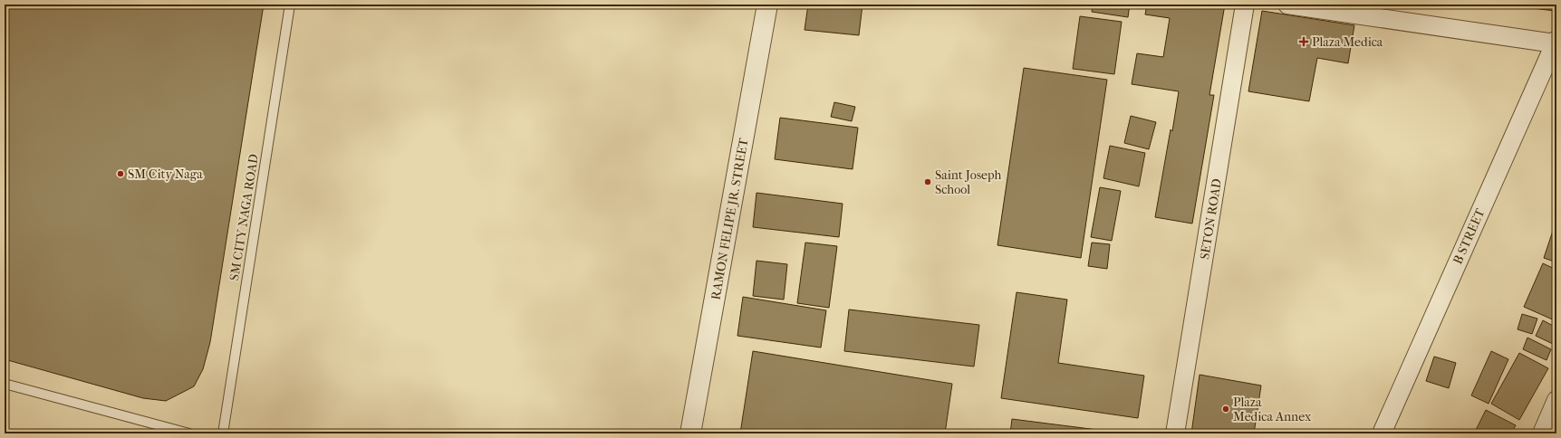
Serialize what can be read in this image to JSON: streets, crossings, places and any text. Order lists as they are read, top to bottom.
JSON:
{
  "streets": {
    "street": ["RAMON FELIPE JR. STREET", "SETON ROAD", "B STREET"],
    "lane": ["SM CITY NAGA ROAD"]
  },
  "places": {
    "health": ["Plaza Medica"],
    "other": ["SM City Naga", "Saint Joseph School", "Plaza Medica Annex"]
  }
}
